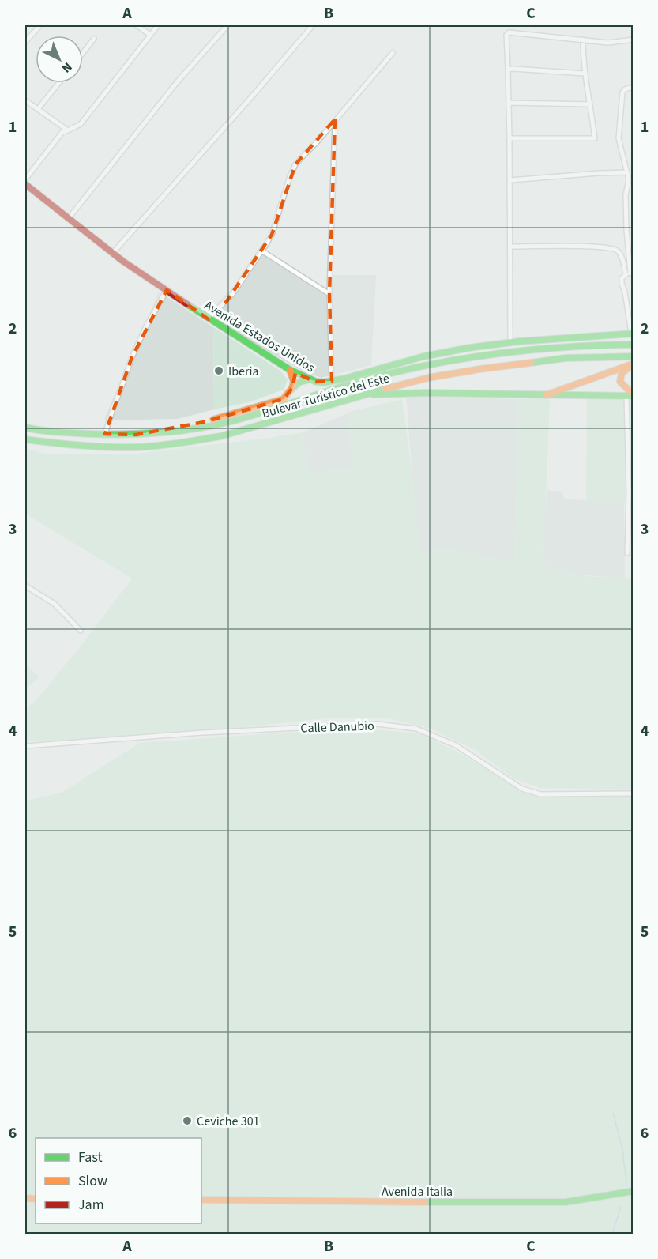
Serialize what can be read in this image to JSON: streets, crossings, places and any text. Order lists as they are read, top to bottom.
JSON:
{
  "streets": {
    "main road": ["Avenida Estados Unidos", "Bulevar Turístico del Este", "Avenida Italia"],
    "street": ["Calle Danubio"]
  },
  "places": ["Iberia", "Ceviche 301"],
  "legend": ["Fast", "Slow", "Jam"],
  "north": "bottom right",
  "grid": {
    "columns": ["A", "B", "C"],
    "rows": [
      "1",
      "2",
      "3",
      "4",
      "5",
      "6"
    ]
  }
}
